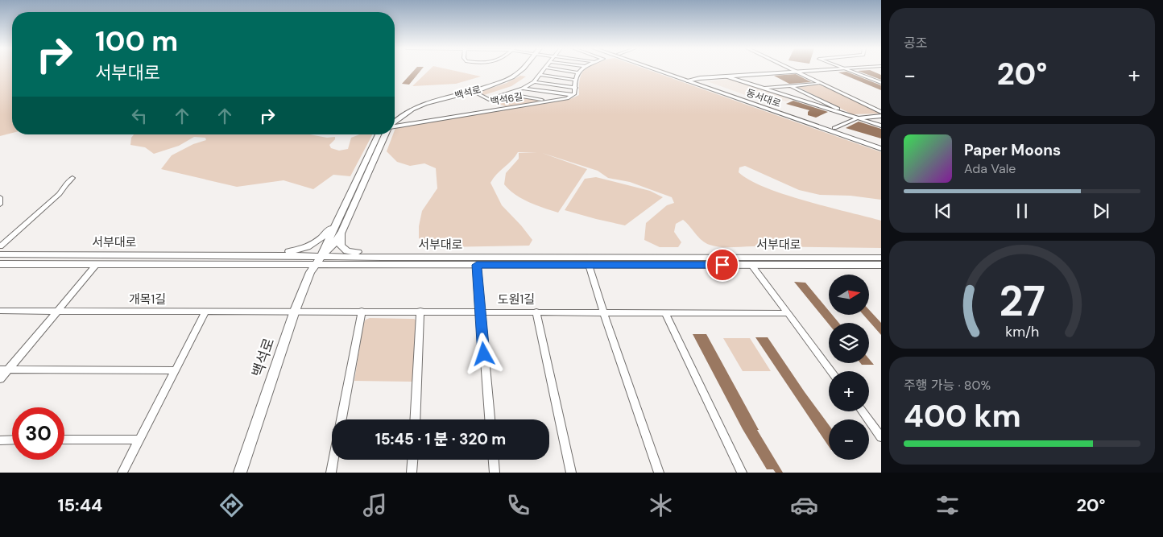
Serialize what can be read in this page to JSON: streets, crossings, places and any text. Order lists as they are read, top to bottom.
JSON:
{
  "streets": {
    "main road": ["백석로", "동서대로", "서부대로"],
    "street": ["백석6길", "개목1길", "도원1길"]
  },
  "crossings": [
    ["백석로", "서부대로"],
    ["백석로", "개목1길"],
    ["백석로", "도원1길"],
    ["개목1길", "도원1길"]
  ],
  "north": "right",
  "page": {
    "tile": [
      "공조",
      ["주행 가능 · 80%", "400 km"]
    ],
    "turn": ["100 m", "서부대로"],
    "heat": ["−", "20°", "+"],
    "song": ["Paper Moons", "Ada Vale"],
    "map_buttons": ["+", "−"],
    "limit": "30",
    "trip": "15:45 · 1 분 · 320 m",
    "tabs": ["15:44", "20°"],
    "gauge": ["27", "km/h"]
  }
}
